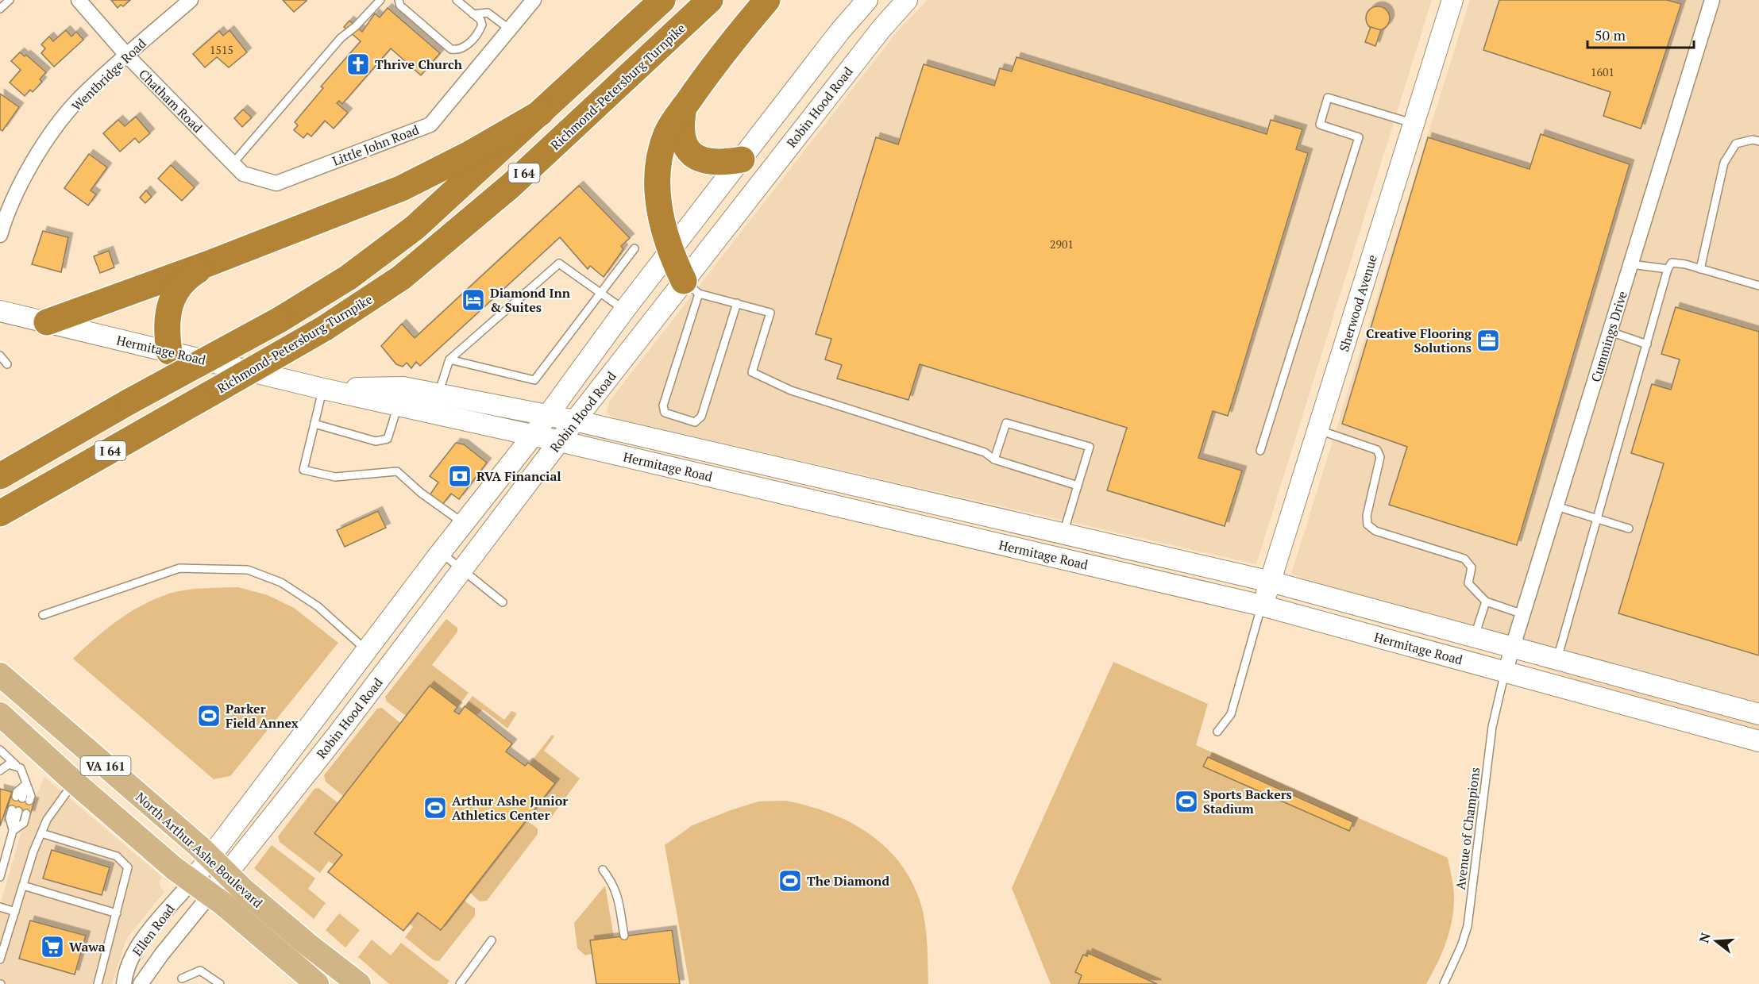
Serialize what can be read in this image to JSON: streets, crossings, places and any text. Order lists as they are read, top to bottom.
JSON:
{
  "streets": {
    "highway": ["Richmond-Petersburg Turnpike", "I 64"],
    "main road": ["VA 161", "North Arthur Ashe Boulevard"],
    "street": [
      "Wentbridge Road",
      "Chatham Road",
      "Robin Hood Road",
      "Little John Road",
      "Sherwood Avenue",
      "Cummings Drive",
      "Hermitage Road",
      "Ellen Road"
    ],
    "lane": ["Avenue of Champions"]
  },
  "crossings": [
    ["Wentbridge Road", "Chatham Road"],
    ["Chatham Road", "Little John Road"],
    ["Robin Hood Road", "Hermitage Road"],
    ["Robin Hood Road", "North Arthur Ashe Boulevard"],
    ["Robin Hood Road", "Ellen Road"],
    ["Sherwood Avenue", "Hermitage Road"],
    ["Cummings Drive", "Hermitage Road"],
    ["Cummings Drive", "Avenue of Champions"],
    ["Hermitage Road", "Avenue of Champions"],
    ["North Arthur Ashe Boulevard", "Ellen Road"]
  ],
  "places": {
    "church": ["Thrive Church"],
    "hotel": ["Diamond Inn & Suites"],
    "office": ["Creative Flooring Solutions"],
    "bank": ["RVA Financial"],
    "sports": [
      "Parker Field Annex",
      "Sports Backers Stadium",
      "Arthur Ashe Junior Athletics Center",
      "The Diamond"
    ],
    "supermarket": ["Wawa"]
  },
  "house_numbers": ["1515", "1601", "2901"],
  "scale_bar": "50 m",
  "north": "left"
}
